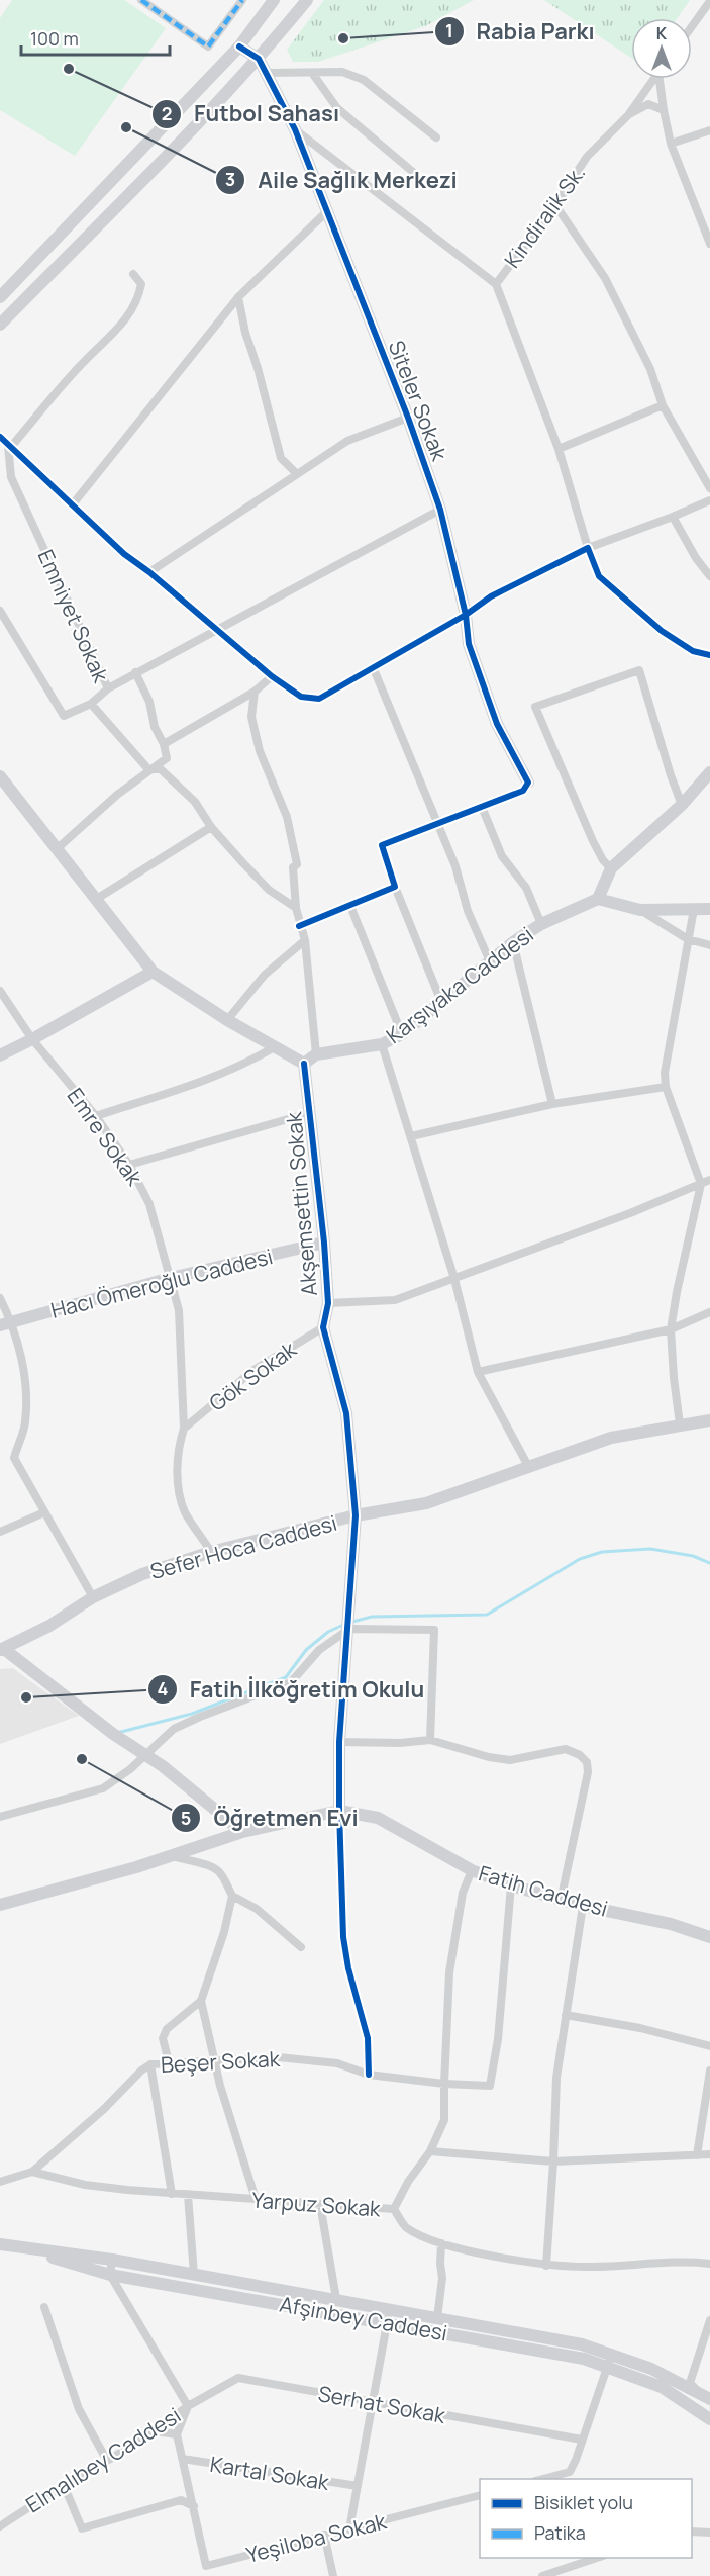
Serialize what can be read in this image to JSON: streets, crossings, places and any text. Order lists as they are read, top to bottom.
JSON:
{
  "streets": {
    "street": [
      "Kindiralik Sk.",
      "Siteler Sokak",
      "Emniyet Sokak",
      "Karşıyaka Caddesi",
      "Emre Sokak",
      "Akşemsettin Sokak",
      "Hacı Ömeroğlu Caddesi",
      "Gök Sokak",
      "Sefer Hoca Caddesi",
      "Fatih Caddesi",
      "Beşer Sokak",
      "Yarpuz Sokak",
      "Afşinbey Caddesi",
      "Serhat Sokak",
      "Elmalıbey Caddesi",
      "Kartal Sokak",
      "Yeşiloba Sokak"
    ]
  },
  "crossings": [
    ["Kindiralik Sk.", "Siteler Sokak"],
    ["Karşıyaka Caddesi", "Akşemsettin Sokak"],
    ["Emre Sokak", "Hacı Ömeroğlu Caddesi"],
    ["Emre Sokak", "Gök Sokak"],
    ["Akşemsettin Sokak", "Hacı Ömeroğlu Caddesi"],
    ["Akşemsettin Sokak", "Gök Sokak"],
    ["Akşemsettin Sokak", "Sefer Hoca Caddesi"],
    ["Akşemsettin Sokak", "Fatih Caddesi"],
    ["Hacı Ömeroğlu Caddesi", "Gök Sokak"],
    ["Gök Sokak", "Sefer Hoca Caddesi"],
    ["Fatih Caddesi", "Beşer Sokak"],
    ["Fatih Caddesi", "Yarpuz Sokak"],
    ["Beşer Sokak", "Yarpuz Sokak"],
    ["Afşinbey Caddesi", "Elmalıbey Caddesi"],
    ["Serhat Sokak", "Elmalıbey Caddesi"],
    ["Kartal Sokak", "Yeşiloba Sokak"]
  ],
  "places": [
    "Rabia Parkı",
    "Futbol Sahası",
    "Aile Sağlık Merkezi",
    "Fatih İlköğretim Okulu",
    "Öğretmen Evi"
  ],
  "legend": ["Bisiklet yolu", "Patika"],
  "scale_bar": "100 m",
  "north": "top"
}
